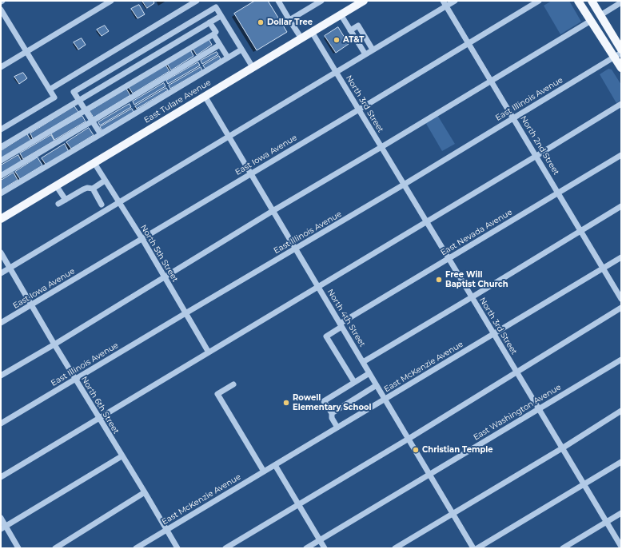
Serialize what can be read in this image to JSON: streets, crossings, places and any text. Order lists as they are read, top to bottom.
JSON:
{
  "streets": {
    "main road": ["East Tulare Avenue"],
    "street": [
      "East Illinois Avenue",
      "North 3rd Street",
      "North 2nd Street",
      "East Iowa Avenue",
      "East Nevada Avenue",
      "North 5th Street",
      "North 4th Street",
      "East McKenzie Avenue",
      "North 6th Street",
      "East Washington Avenue"
    ]
  },
  "crossings": [
    ["East Illinois Avenue", "North 3rd Street"],
    ["East Illinois Avenue", "North 2nd Street"],
    ["East Illinois Avenue", "North 5th Street"],
    ["East Illinois Avenue", "North 4th Street"],
    ["East Illinois Avenue", "North 6th Street"],
    ["East Tulare Avenue", "North 3rd Street"],
    ["East Tulare Avenue", "North 5th Street"],
    ["East Tulare Avenue", "North 4th Street"],
    ["North 3rd Street", "East Iowa Avenue"],
    ["North 3rd Street", "East Nevada Avenue"],
    ["North 3rd Street", "East McKenzie Avenue"],
    ["North 3rd Street", "East Washington Avenue"],
    ["North 2nd Street", "East Iowa Avenue"],
    ["North 2nd Street", "East Nevada Avenue"],
    ["North 2nd Street", "East McKenzie Avenue"],
    ["East Iowa Avenue", "North 5th Street"],
    ["East Iowa Avenue", "North 4th Street"],
    ["East Iowa Avenue", "North 6th Street"],
    ["East Nevada Avenue", "North 4th Street"],
    ["North 4th Street", "East McKenzie Avenue"],
    ["North 4th Street", "East Washington Avenue"],
    ["East McKenzie Avenue", "North 6th Street"]
  ],
  "places": [
    "Dollar Tree",
    "AT&T",
    "Free Will Baptist Church",
    "Rowell Elementary School",
    "Christian Temple"
  ]
}
